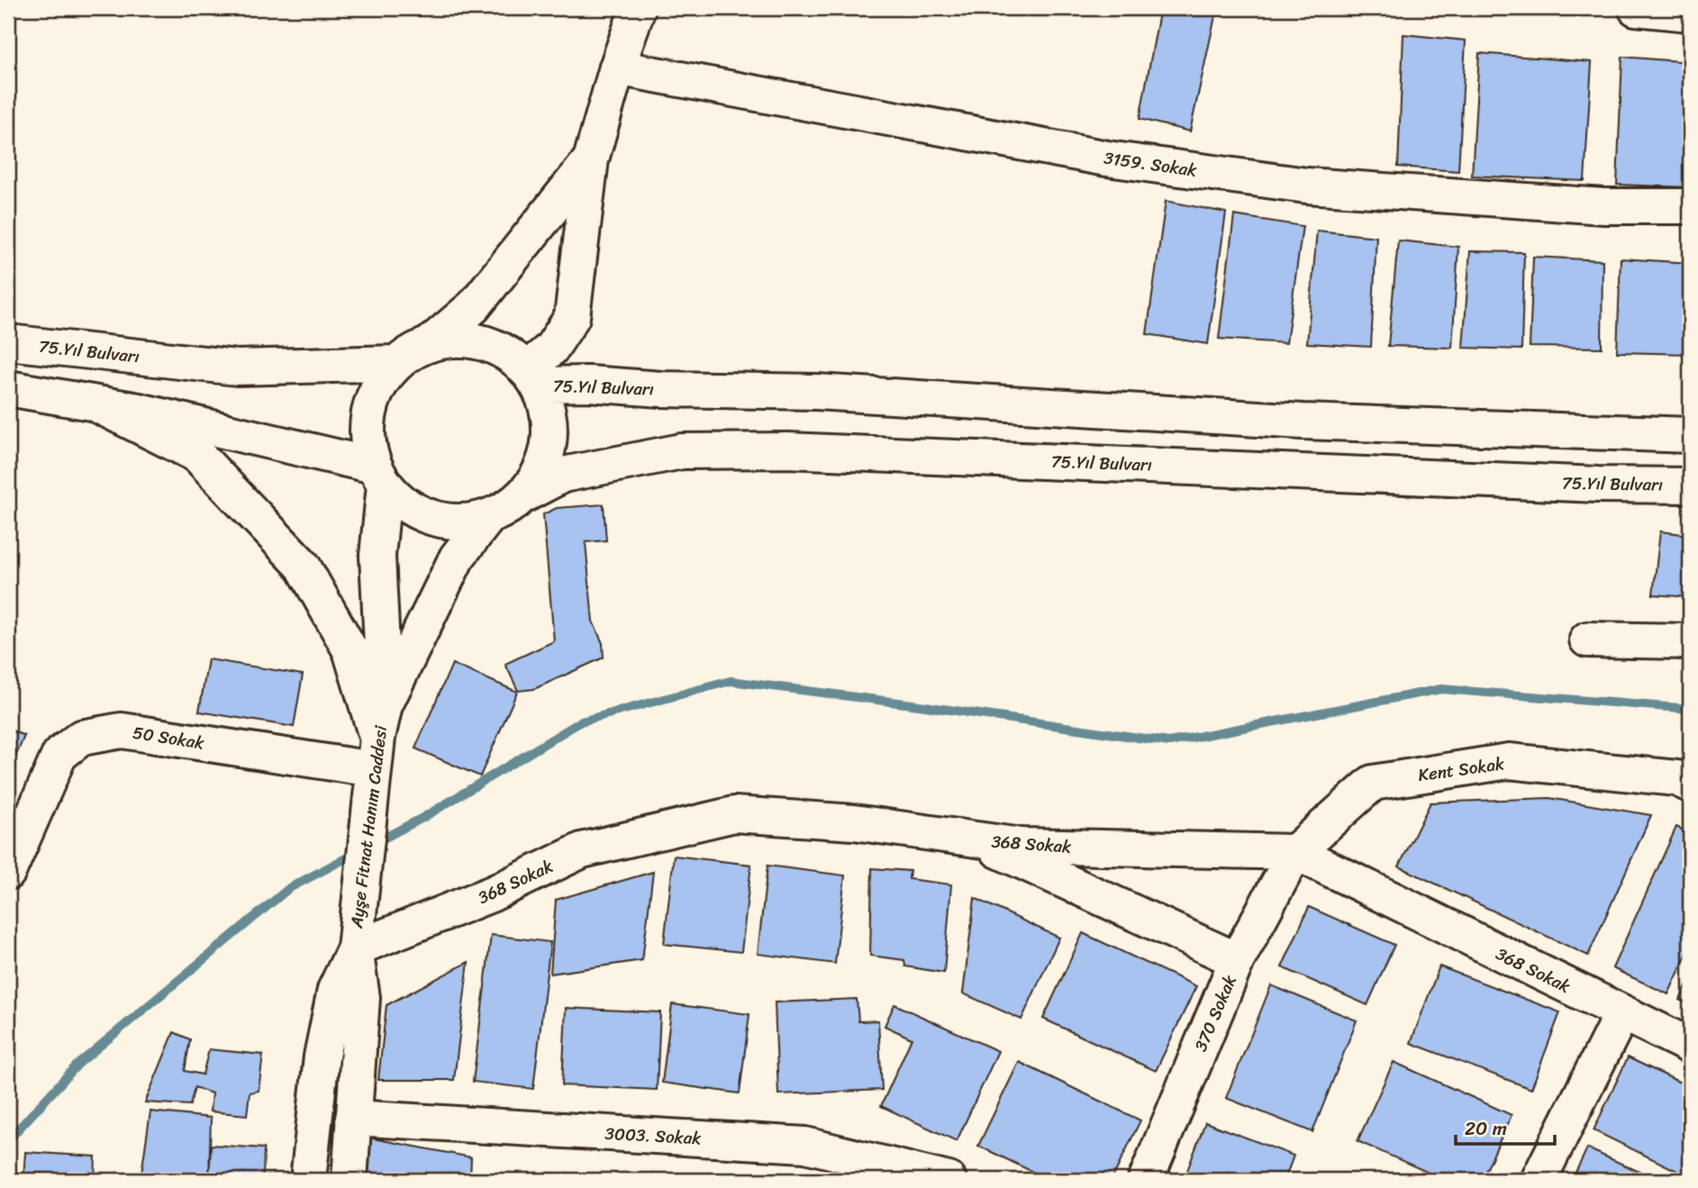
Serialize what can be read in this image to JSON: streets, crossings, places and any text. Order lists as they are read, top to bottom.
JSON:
{
  "streets": {
    "street": [
      "3159. Sokak",
      "75.Yıl Bulvarı",
      "50 Sokak",
      "Kent Sokak",
      "Ayşe Fitnat Hanım Caddesi",
      "368 Sokak",
      "370 Sokak",
      "3003. Sokak"
    ]
  },
  "crossings": [
    ["75.Yıl Bulvarı", "Ayşe Fitnat Hanım Caddesi"],
    ["50 Sokak", "Ayşe Fitnat Hanım Caddesi"],
    ["Kent Sokak", "368 Sokak"],
    ["Kent Sokak", "370 Sokak"],
    ["Ayşe Fitnat Hanım Caddesi", "368 Sokak"],
    ["Ayşe Fitnat Hanım Caddesi", "3003. Sokak"],
    ["368 Sokak", "370 Sokak"]
  ],
  "scale_bar": "20 m"
}
